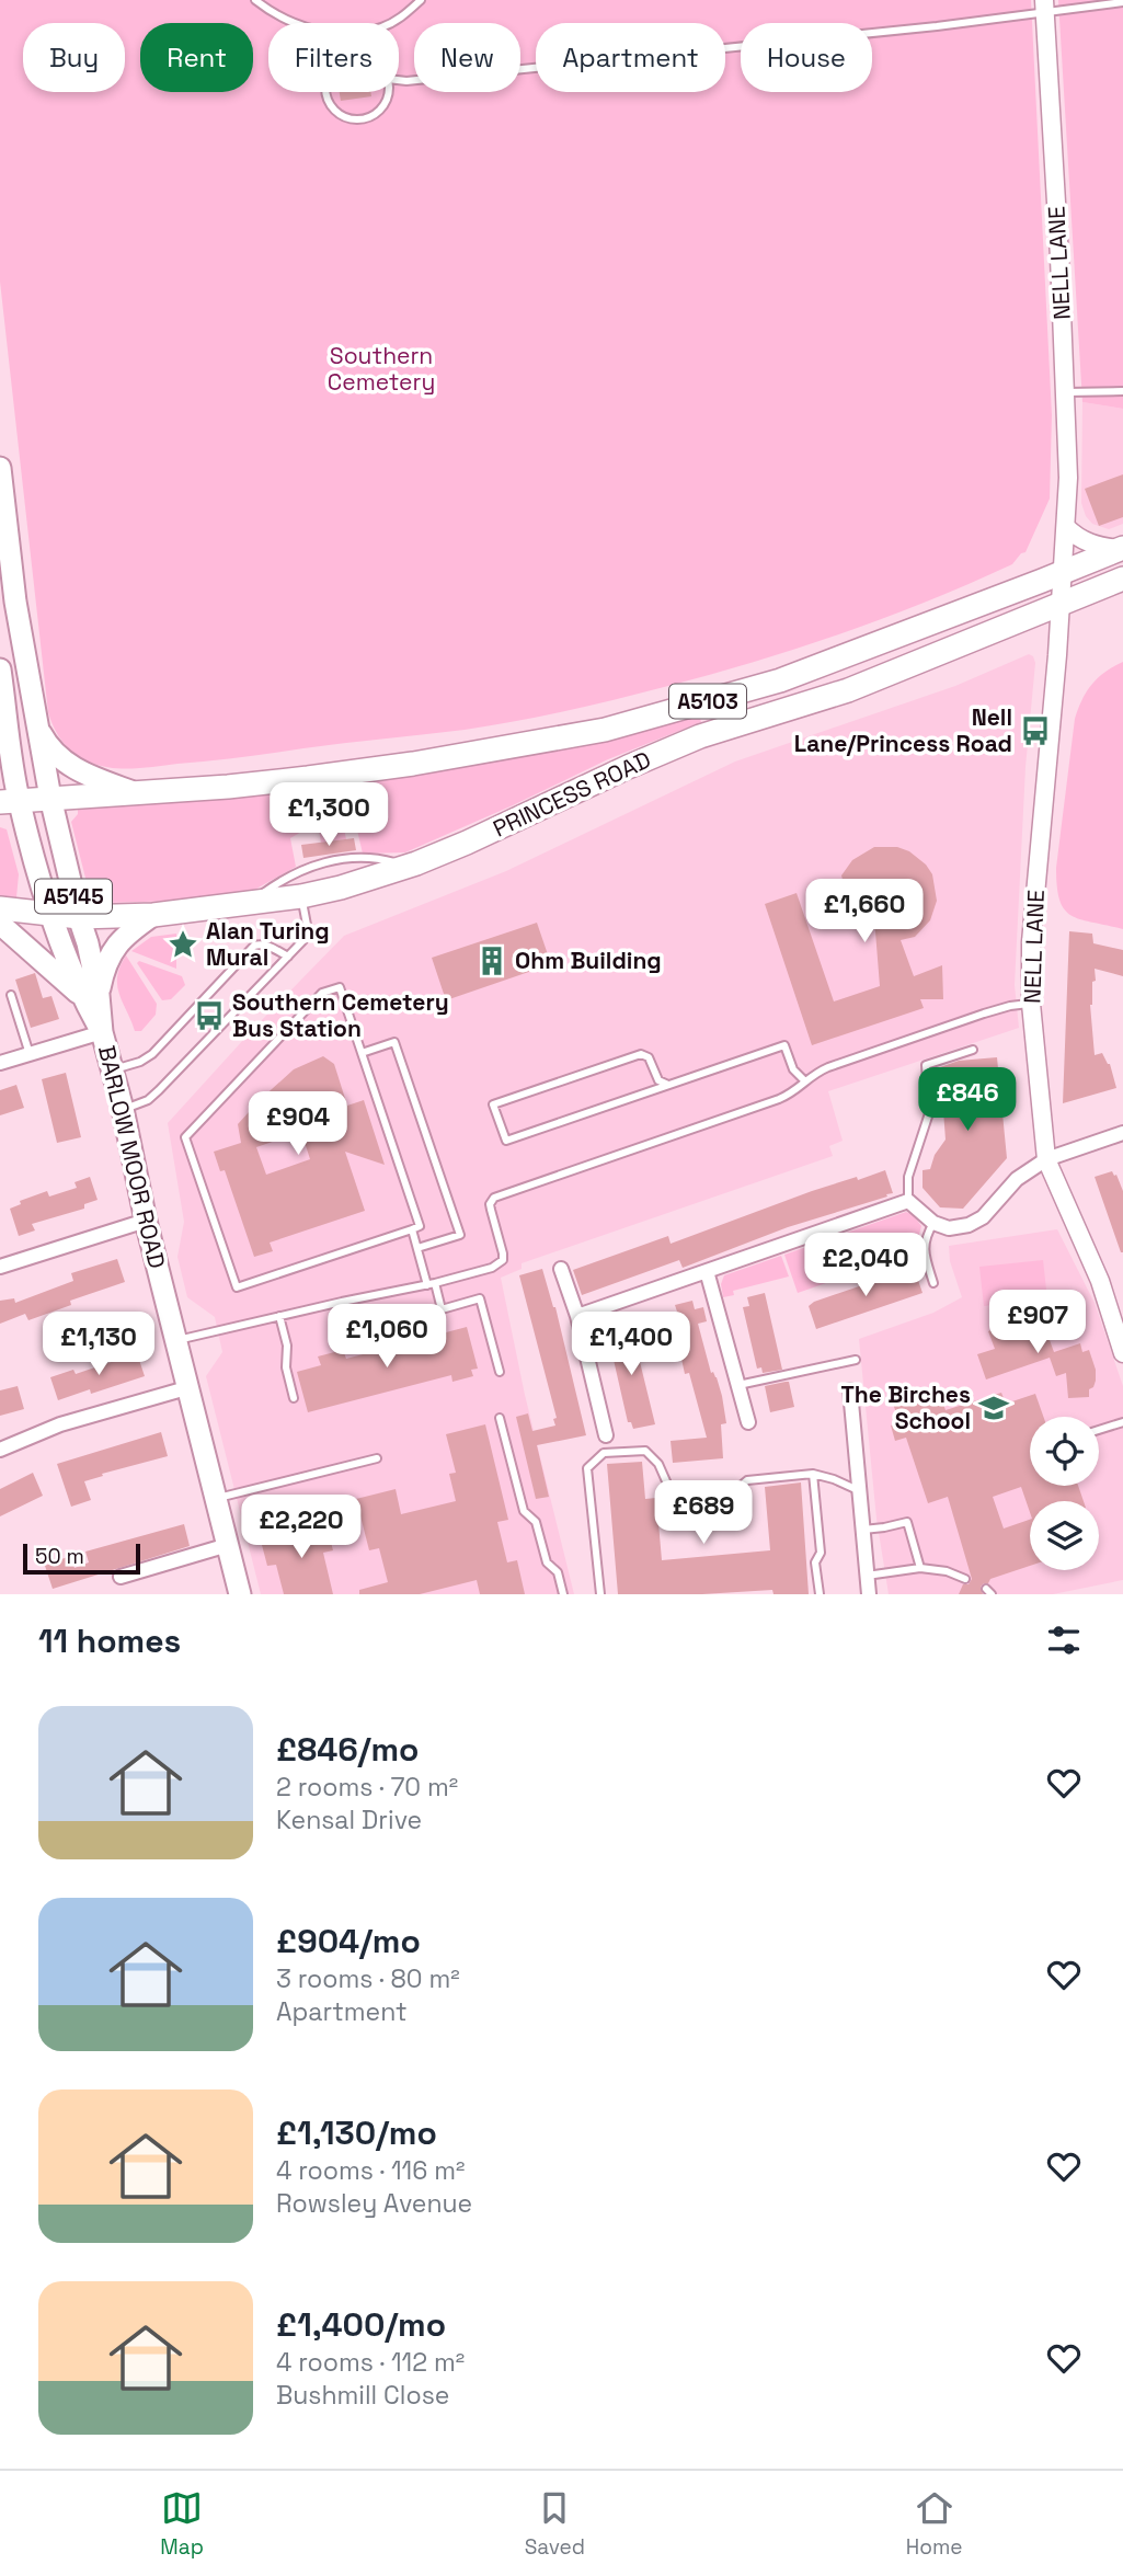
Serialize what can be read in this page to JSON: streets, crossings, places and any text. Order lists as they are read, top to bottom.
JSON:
{
  "streets": {
    "highway": ["A5103", "PRINCESS ROAD"],
    "main road": ["A5145", "BARLOW MOOR ROAD"],
    "street": ["NELL LANE"]
  },
  "crossings": [
    ["NELL LANE", "PRINCESS ROAD"],
    ["PRINCESS ROAD", "A5145"],
    ["PRINCESS ROAD", "BARLOW MOOR ROAD"],
    ["A5145", "BARLOW MOOR ROAD"]
  ],
  "parks": ["Southern Cemetery"],
  "places": {
    "bus stop": ["Nell Lane/Princess Road", "Southern Cemetery Bus Station"],
    "place": ["Alan Turing Mural"],
    "building": ["Ohm Building"],
    "school or university": ["The Birches School"]
  },
  "scale_bar": "50 m",
  "page": {
    "chip": [
      "Buy",
      "Rent",
      "Filters",
      "New",
      "Apartment",
      "House"
    ],
    "price": [
      "£1,300",
      "£1,660",
      "£846",
      "£904",
      "£2,040",
      "£907",
      "£1,060",
      "£1,130",
      "£1,400",
      "£689",
      "£2,220"
    ],
    "scale": "50 m",
    "heading": "11 homes",
    "list": [
      {
        "name": "£846/mo",
        "note": "2 rooms · 70 m² · Kensal Drive"
      },
      {
        "name": "£904/mo",
        "note": "3 rooms · 80 m² · Apartment"
      },
      {
        "name": "£1,130/mo",
        "note": "4 rooms · 116 m² · Rowsley Avenue"
      },
      {
        "name": "£1,400/mo",
        "note": "4 rooms · 112 m² · Bushmill Close"
      }
    ],
    "tabs": ["Map", "Saved", "Home"]
  }
}
